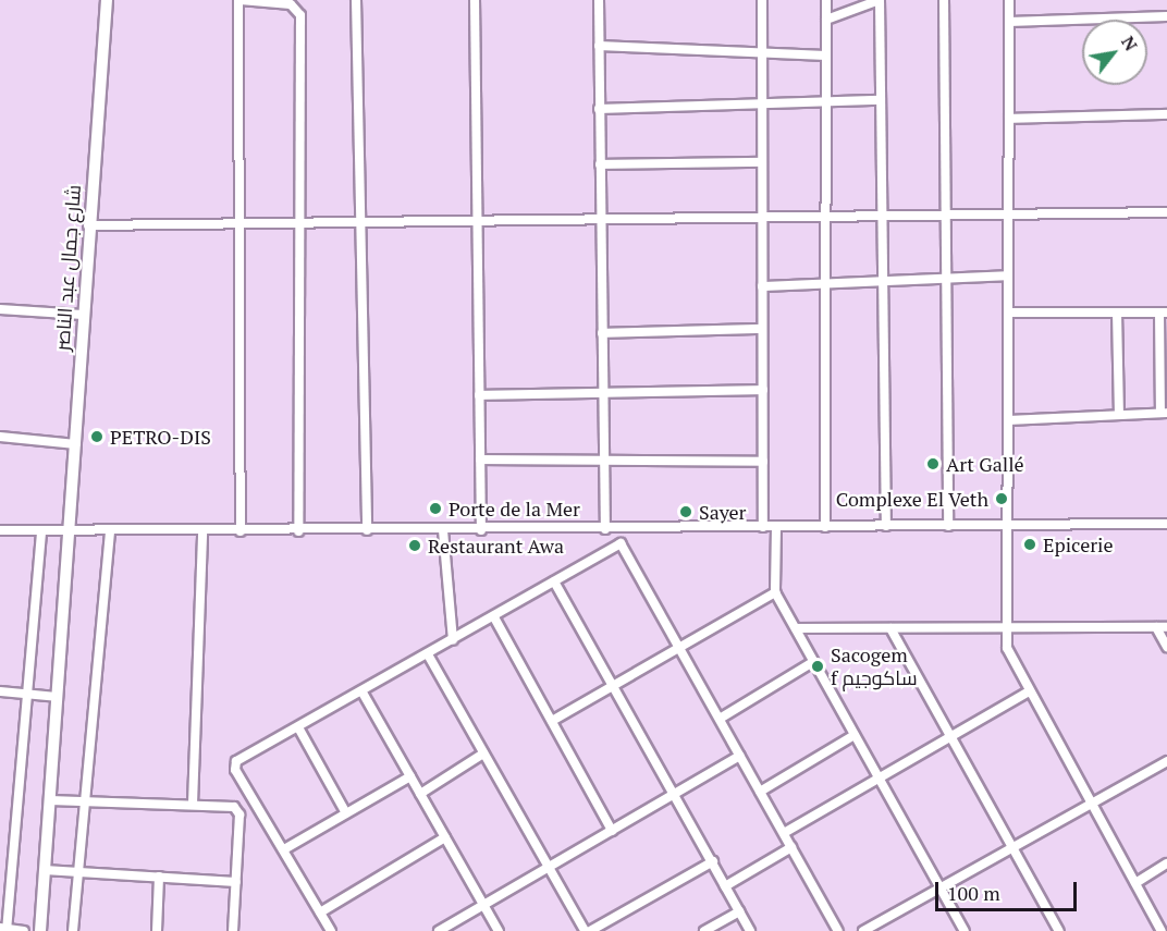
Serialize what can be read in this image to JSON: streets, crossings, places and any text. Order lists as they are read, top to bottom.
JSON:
{
  "streets": {
    "main road": ["شارع جمال عبد الناصر"]
  },
  "places": [
    "PETRO-DIS",
    "Art Gallé",
    "Complexe El Veth",
    "Porte de la Mer",
    "Sayer",
    "Epicerie",
    "Restaurant Awa",
    "Sacogem f ساكوجيم"
  ],
  "scale_bar": "100 m",
  "north": "top right"
}
